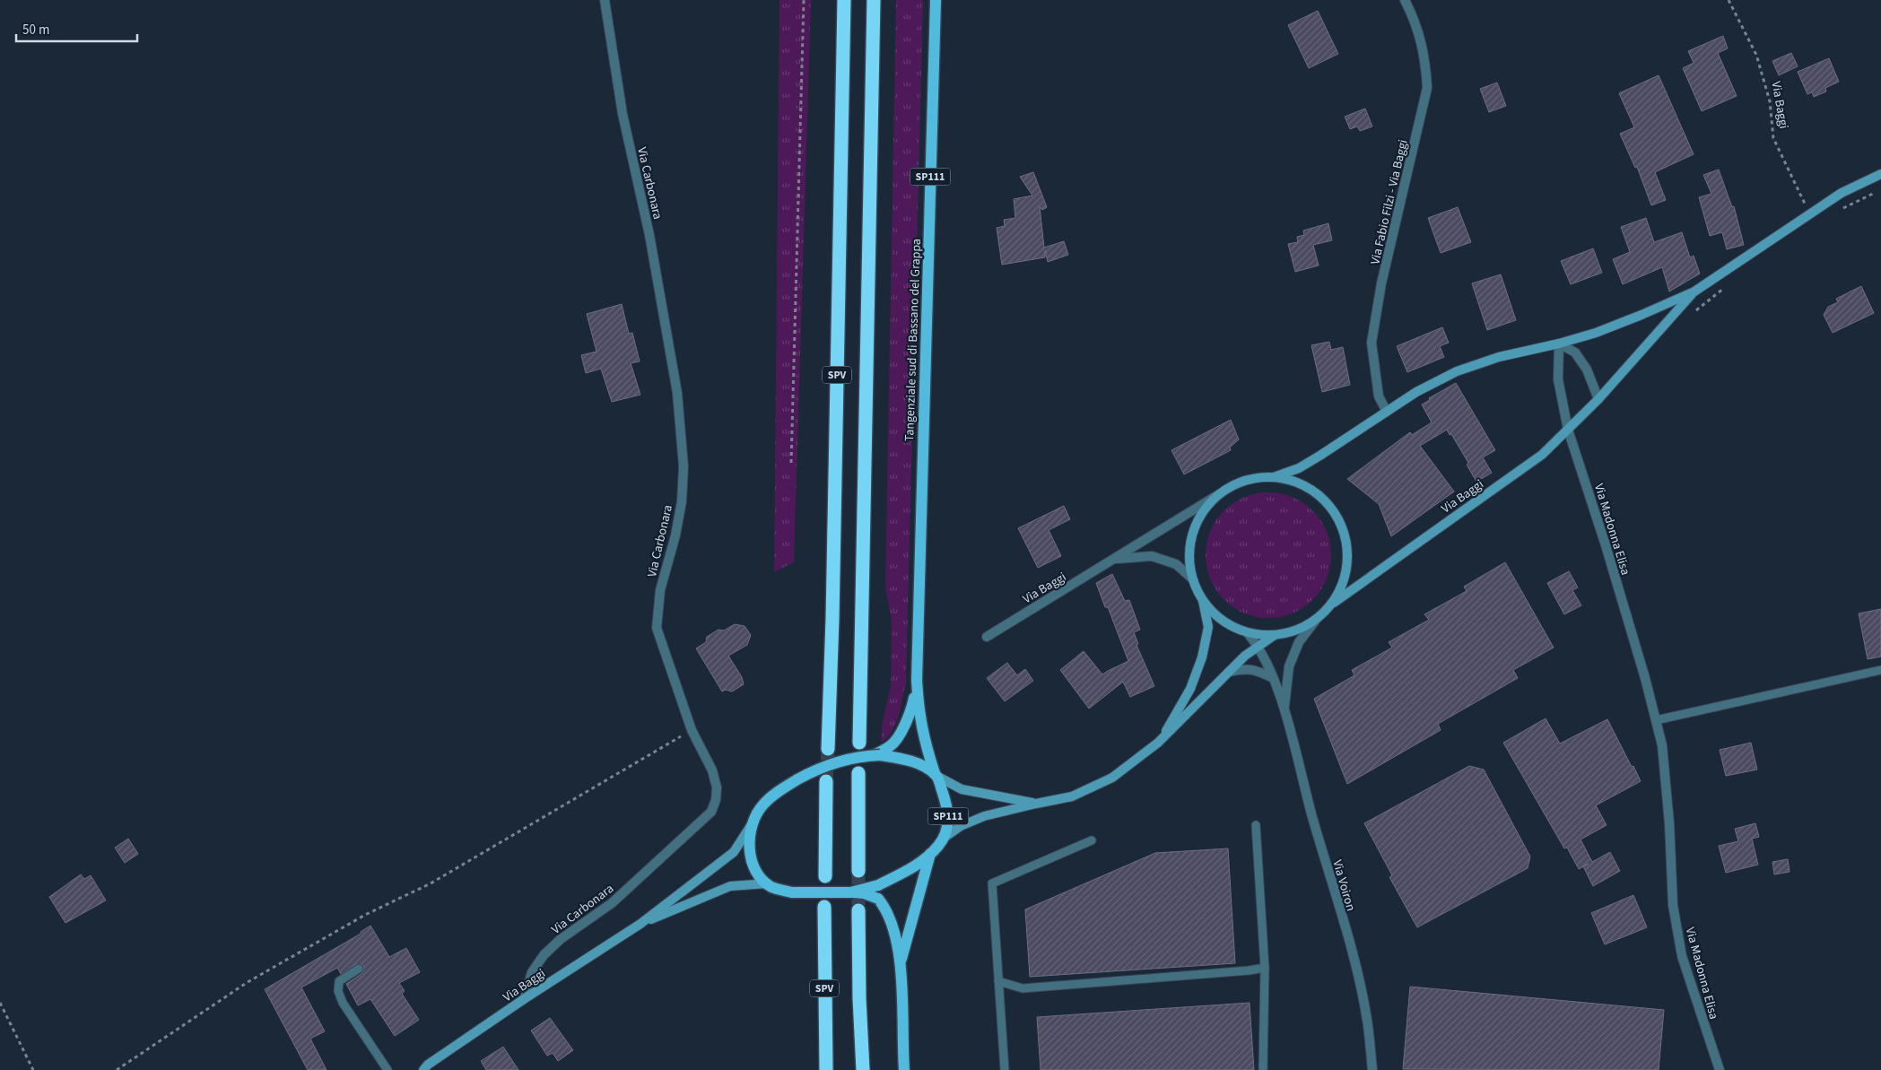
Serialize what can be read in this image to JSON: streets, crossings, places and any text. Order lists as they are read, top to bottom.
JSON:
{
  "streets": {
    "highway": ["SPV"],
    "main road": ["Via Baggi", "SP111", "Tangenziale sud di Bassano del Grappa"],
    "street": [
      "Via Carbonara",
      "Via Fabio Filzi - Via Baggi",
      "Via Madonna Elisa",
      "Via Voiron"
    ]
  },
  "crossings": [
    ["Via Baggi", "Via Carbonara"],
    ["Via Baggi", "Via Fabio Filzi - Via Baggi"],
    ["Via Baggi", "Tangenziale sud di Bassano del Grappa"],
    ["Via Baggi", "Via Madonna Elisa"],
    ["Via Baggi", "Via Voiron"]
  ],
  "scale_bar": "50 m"
}
